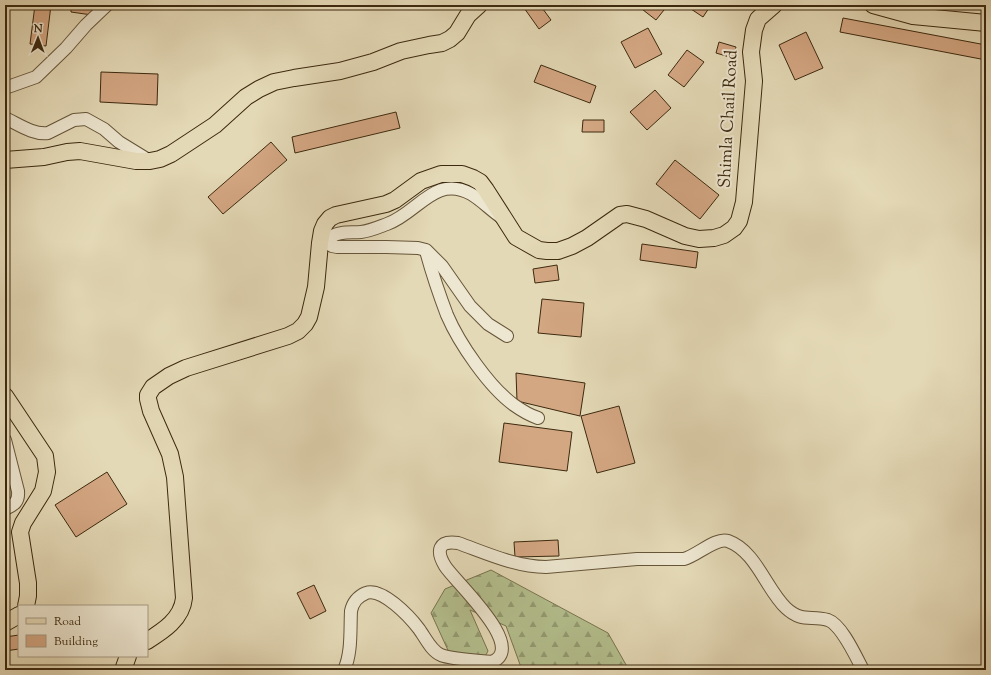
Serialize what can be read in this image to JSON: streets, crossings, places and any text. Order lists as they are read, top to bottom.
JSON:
{
  "streets": {
    "main road": ["Shimla Chail Road"]
  },
  "legend": ["Road", "Building"],
  "north": "top"
}
